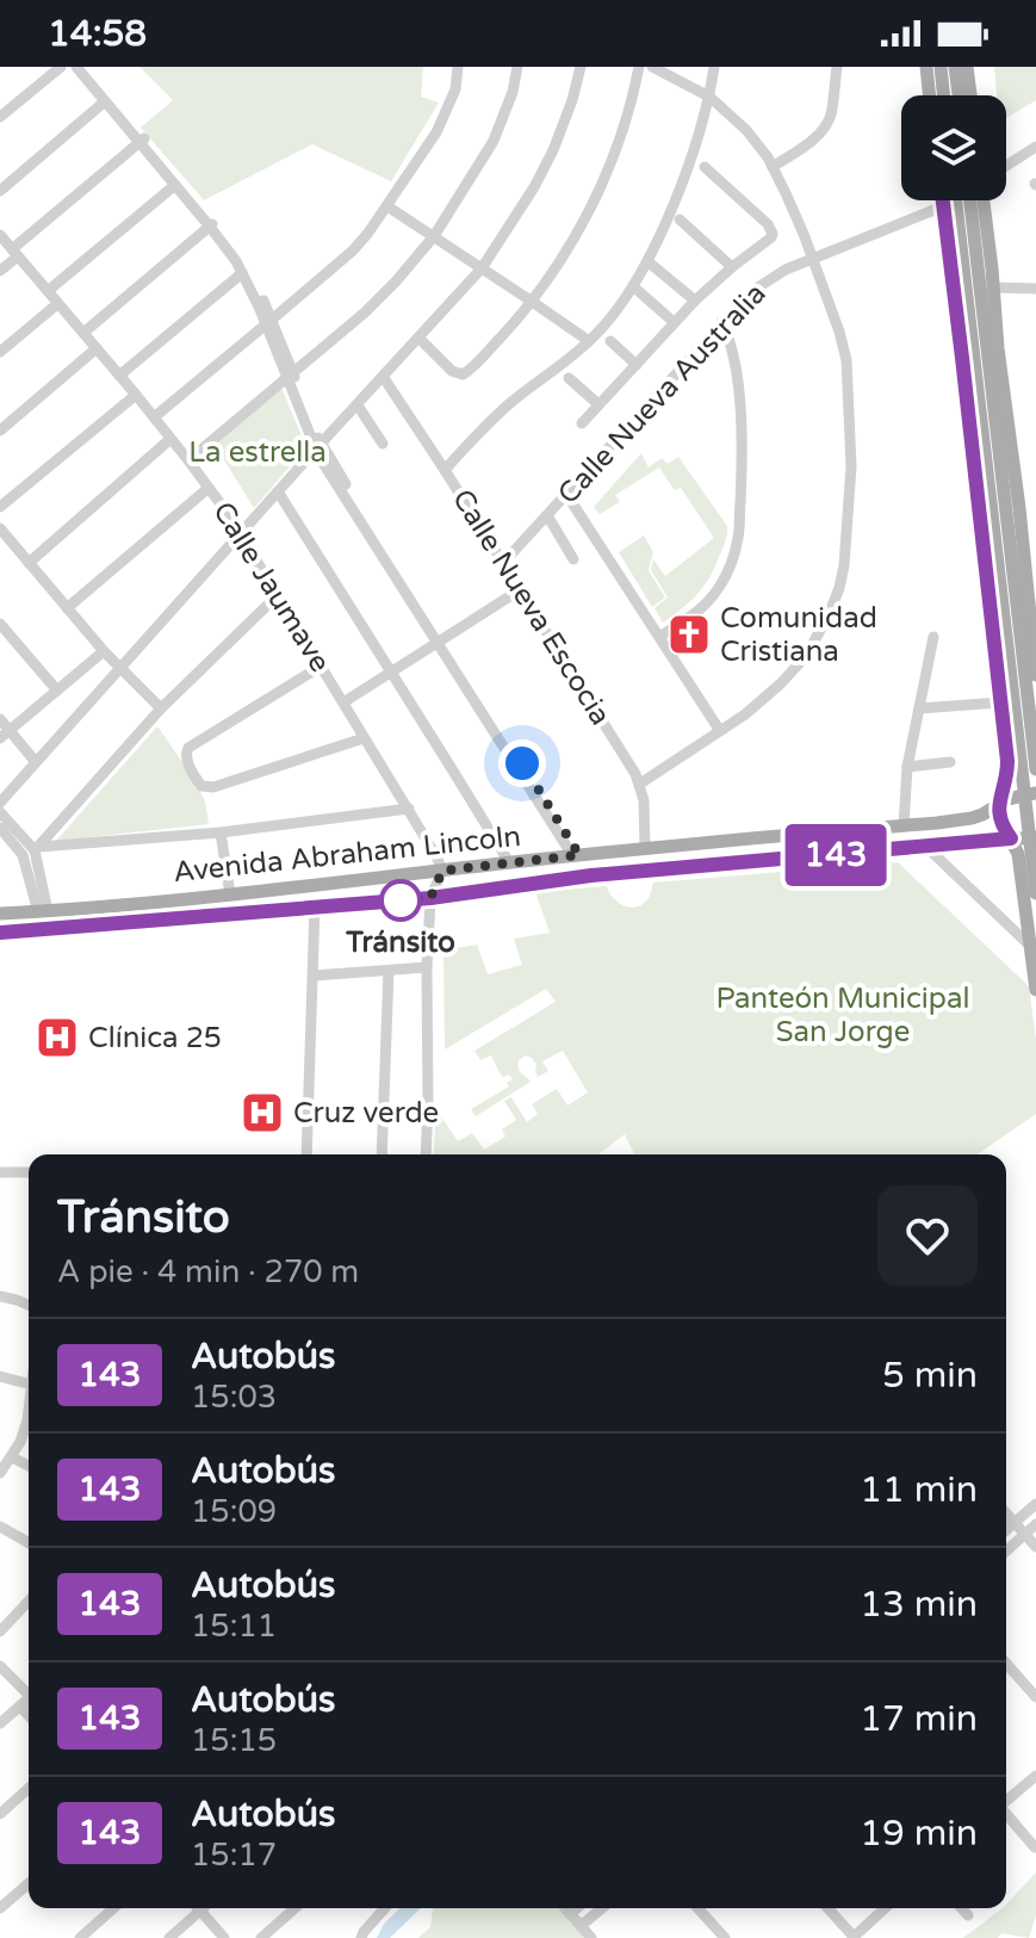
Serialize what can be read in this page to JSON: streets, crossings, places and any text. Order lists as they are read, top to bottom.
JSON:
{
  "streets": {
    "main road": ["Avenida Abraham Lincoln"],
    "street": ["Calle Nueva Australia", "Calle Jaumave", "Calle Nueva Escocia"]
  },
  "crossings": [
    ["Calle Nueva Australia", "Calle Nueva Escocia"],
    ["Calle Jaumave", "Avenida Abraham Lincoln"],
    ["Calle Nueva Escocia", "Avenida Abraham Lincoln"]
  ],
  "parks": ["La estrella", "Panteón Municipal San Jorge"],
  "places": {
    "church": ["Comunidad Cristiana"],
    "other": ["Tránsito"],
    "hospital": ["Clínica 25", "Cruz verde"]
  },
  "lines": ["bus line 143"],
  "page": {
    "status": "14:58",
    "on_map": "143",
    "heading": ["Tránsito", "A pie · 4 min · 270 m"],
    "list": [
      {
        "mark": "143",
        "name": "Autobús",
        "note": "15:03",
        "value": "5 min"
      },
      {
        "mark": "143",
        "name": "Autobús",
        "note": "15:09",
        "value": "11 min"
      },
      {
        "mark": "143",
        "name": "Autobús",
        "note": "15:11",
        "value": "13 min"
      },
      {
        "mark": "143",
        "name": "Autobús",
        "note": "15:15",
        "value": "17 min"
      },
      {
        "mark": "143",
        "name": "Autobús",
        "note": "15:17",
        "value": "19 min"
      }
    ]
  }
}
